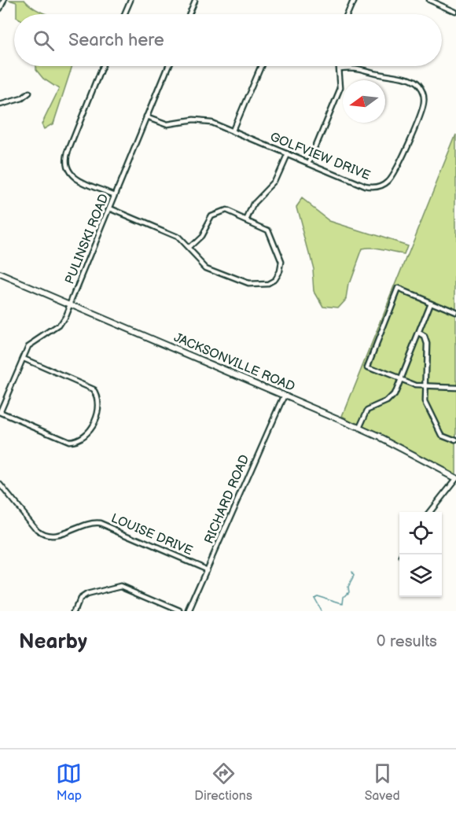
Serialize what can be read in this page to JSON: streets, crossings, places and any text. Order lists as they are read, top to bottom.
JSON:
{
  "streets": {
    "main road": ["JACKSONVILLE ROAD"],
    "street": [
      "GOLFVIEW DRIVE",
      "PULINSKI ROAD",
      "RICHARD ROAD",
      "LOUISE DRIVE"
    ]
  },
  "crossings": [
    ["GOLFVIEW DRIVE", "PULINSKI ROAD"],
    ["PULINSKI ROAD", "JACKSONVILLE ROAD"],
    ["JACKSONVILLE ROAD", "RICHARD ROAD"],
    ["RICHARD ROAD", "LOUISE DRIVE"]
  ],
  "north": "left",
  "page": {
    "search": "Search here",
    "heading": ["Nearby", "0 results"],
    "nav": ["Map", "Directions", "Saved"]
  }
}
